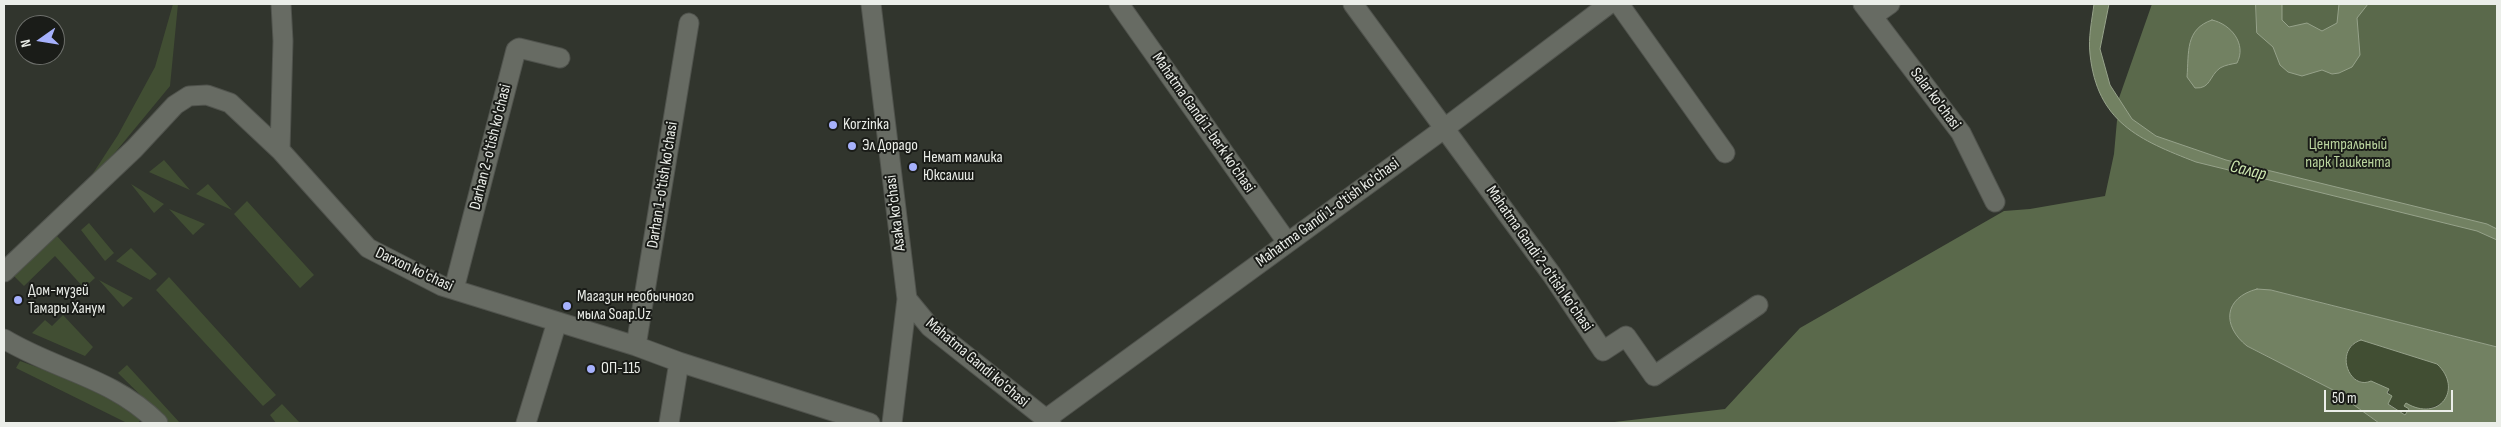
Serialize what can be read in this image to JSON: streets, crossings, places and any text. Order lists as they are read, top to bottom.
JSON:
{
  "streets": {
    "street": [
      "Salar ko'chasi",
      "Mahatma Gandi 1-berk ko'chasi",
      "Darhan 2-o'tish ko'chasi",
      "Darhan 1-o'tish ko'chasi",
      "Asaka ko'chasi",
      "Mahatma Gandi 1-o'tish ko'chasi",
      "Mahatma Gandi 2-o'tish ko'chasi",
      "Darxon ko'chasi",
      "Mahatma Gandi ko'chasi"
    ]
  },
  "crossings": [
    ["Mahatma Gandi 1-berk ko'chasi", "Mahatma Gandi 1-o'tish ko'chasi"],
    ["Darhan 2-o'tish ko'chasi", "Darxon ko'chasi"],
    ["Darhan 1-o'tish ko'chasi", "Darxon ko'chasi"],
    ["Asaka ko'chasi", "Mahatma Gandi ko'chasi"],
    ["Mahatma Gandi 1-o'tish ko'chasi", "Mahatma Gandi 2-o'tish ko'chasi"],
    ["Mahatma Gandi 1-o'tish ko'chasi", "Mahatma Gandi ko'chasi"]
  ],
  "water": ["Салар"],
  "parks": ["Центральный парк Ташкента"],
  "places": [
    "Korzinka",
    "Эл Дорадо",
    "Немат малика Юксалиш",
    "Дом-музей Тамары Ханум",
    "Магазин необычного мыла Soap.Uz",
    "ОП-115"
  ],
  "scale_bar": "50 m",
  "north": "left"
}
